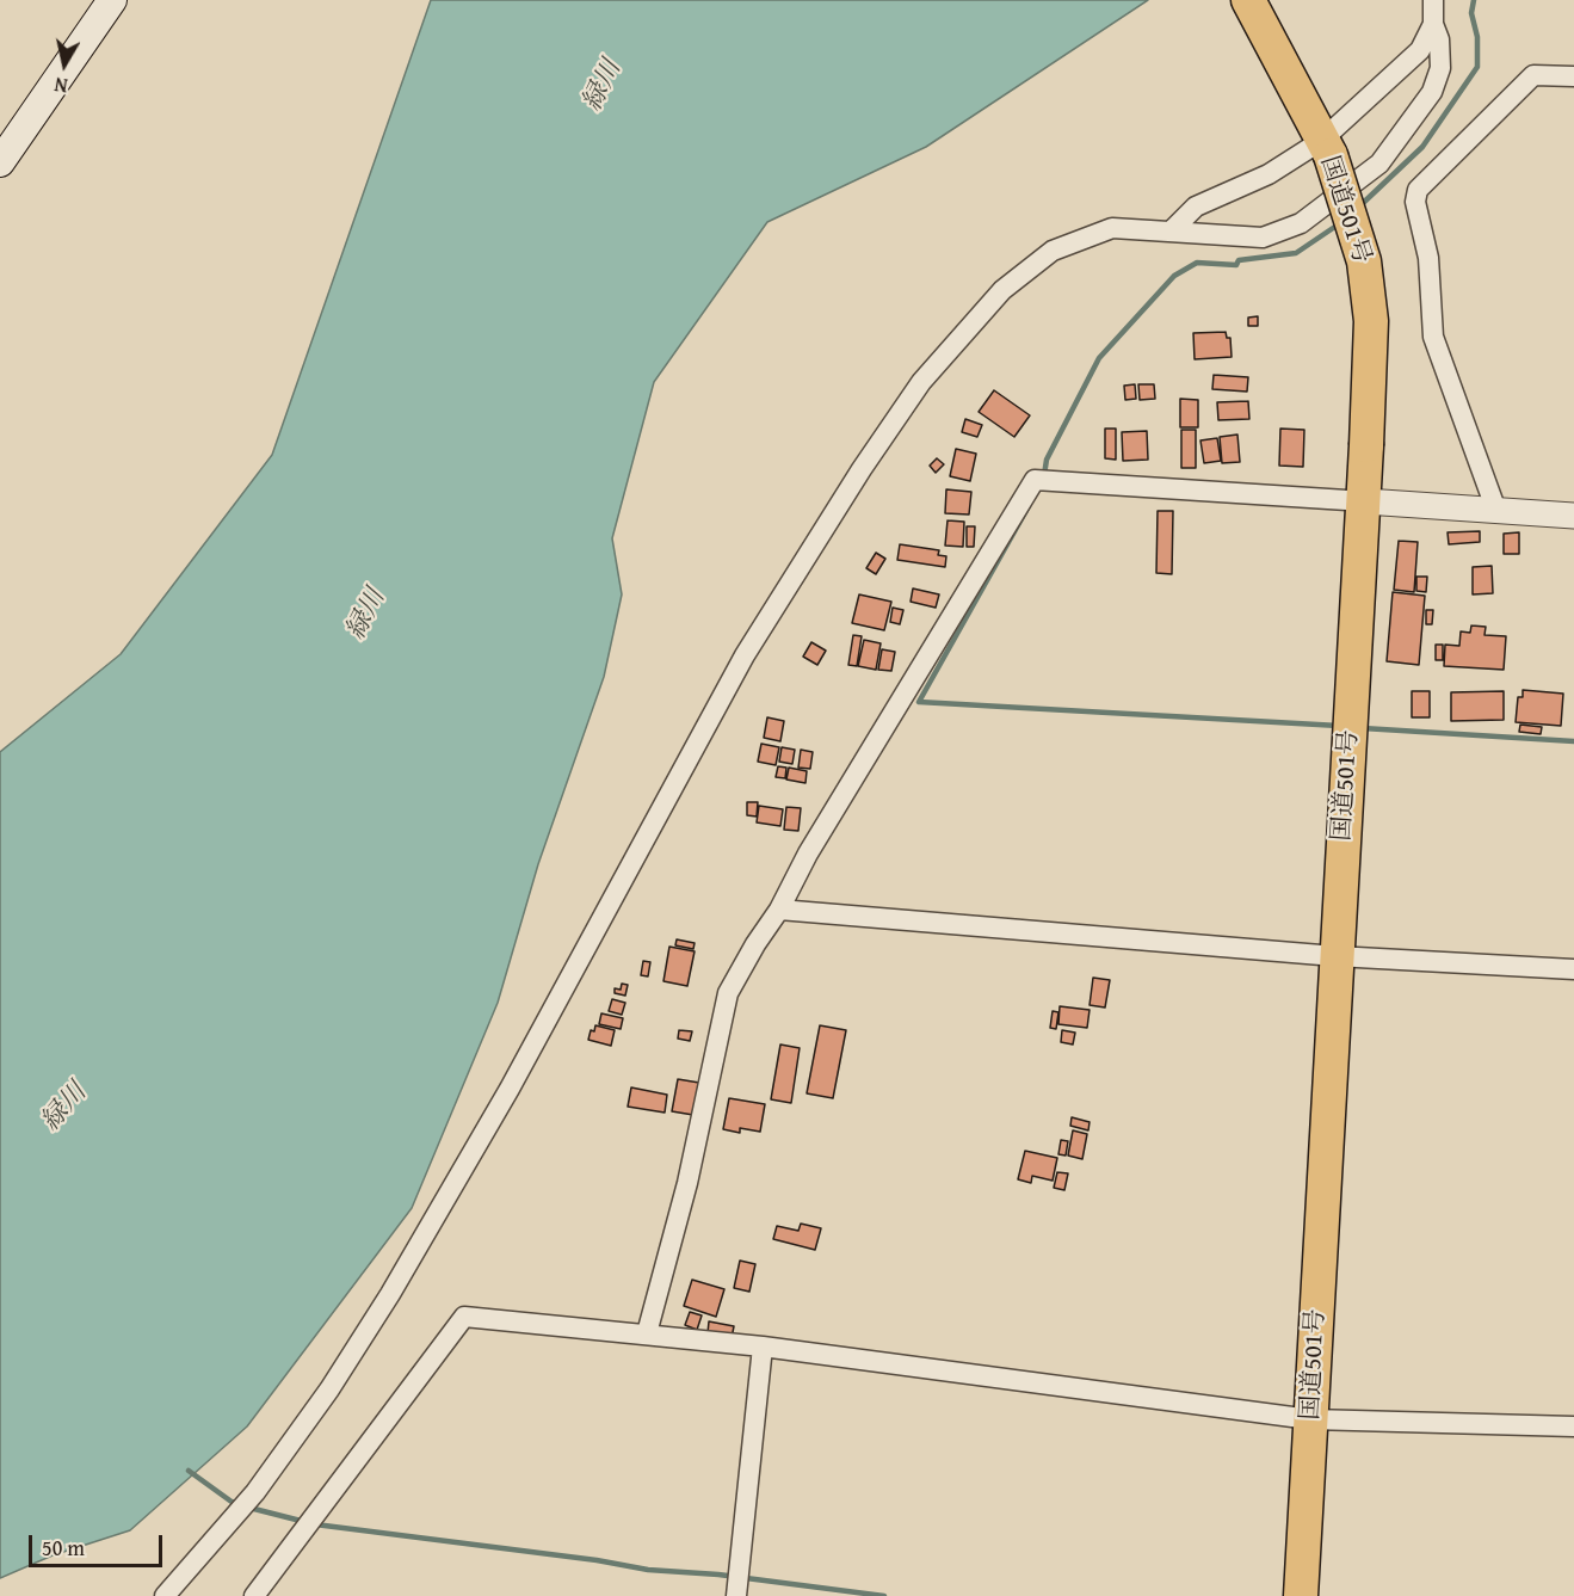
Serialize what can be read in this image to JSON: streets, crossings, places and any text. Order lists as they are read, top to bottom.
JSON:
{
  "streets": {
    "highway": ["国道501号"]
  },
  "water": ["緑川"],
  "scale_bar": "50 m",
  "north": "bottom"
}
